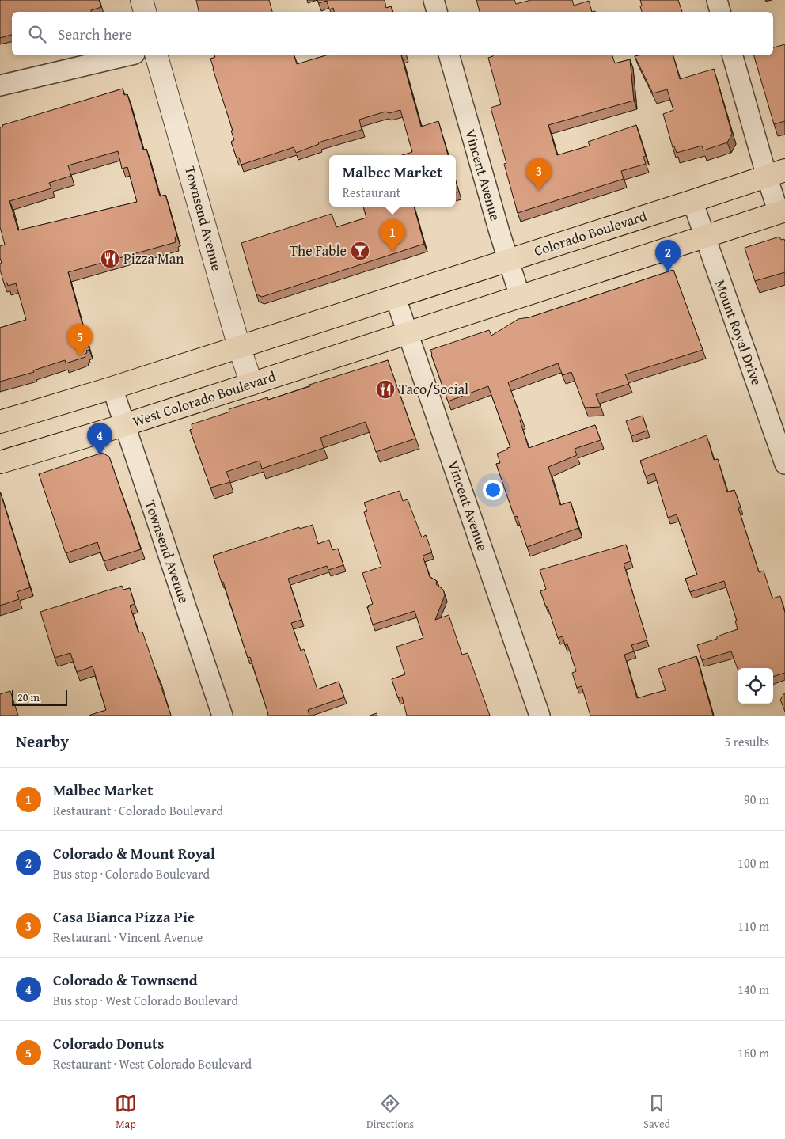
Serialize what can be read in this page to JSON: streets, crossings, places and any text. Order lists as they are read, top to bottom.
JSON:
{
  "streets": {
    "main road": ["Colorado Boulevard", "West Colorado Boulevard"],
    "street": ["Vincent Avenue", "Townsend Avenue", "Mount Royal Drive"]
  },
  "crossings": [
    ["Vincent Avenue", "Colorado Boulevard"],
    ["Vincent Avenue", "West Colorado Boulevard"],
    ["Townsend Avenue", "West Colorado Boulevard"],
    ["Colorado Boulevard", "Mount Royal Drive"]
  ],
  "places": {
    "bar": ["The Fable"],
    "restaurant": ["Pizza Man", "Taco/Social"]
  },
  "scale_bar": "20 m",
  "page": {
    "search": "Search here",
    "popup": ["Malbec Market", "Restaurant"],
    "pins": [
      "3",
      "1",
      "2",
      "5",
      "4"
    ],
    "scale": "20 m",
    "heading": ["Nearby", "5 results"],
    "list": [
      {
        "mark": "1",
        "name": "Malbec Market",
        "note": "Restaurant · Colorado Boulevard",
        "value": "90 m"
      },
      {
        "mark": "2",
        "name": "Colorado & Mount Royal",
        "note": "Bus stop · Colorado Boulevard",
        "value": "100 m"
      },
      {
        "mark": "3",
        "name": "Casa Bianca Pizza Pie",
        "note": "Restaurant · Vincent Avenue",
        "value": "110 m"
      },
      {
        "mark": "4",
        "name": "Colorado & Townsend",
        "note": "Bus stop · West Colorado Boulevard",
        "value": "140 m"
      },
      {
        "mark": "5",
        "name": "Colorado Donuts",
        "note": "Restaurant · West Colorado Boulevard",
        "value": "160 m"
      }
    ],
    "nav": ["Map", "Directions", "Saved"]
  }
}
